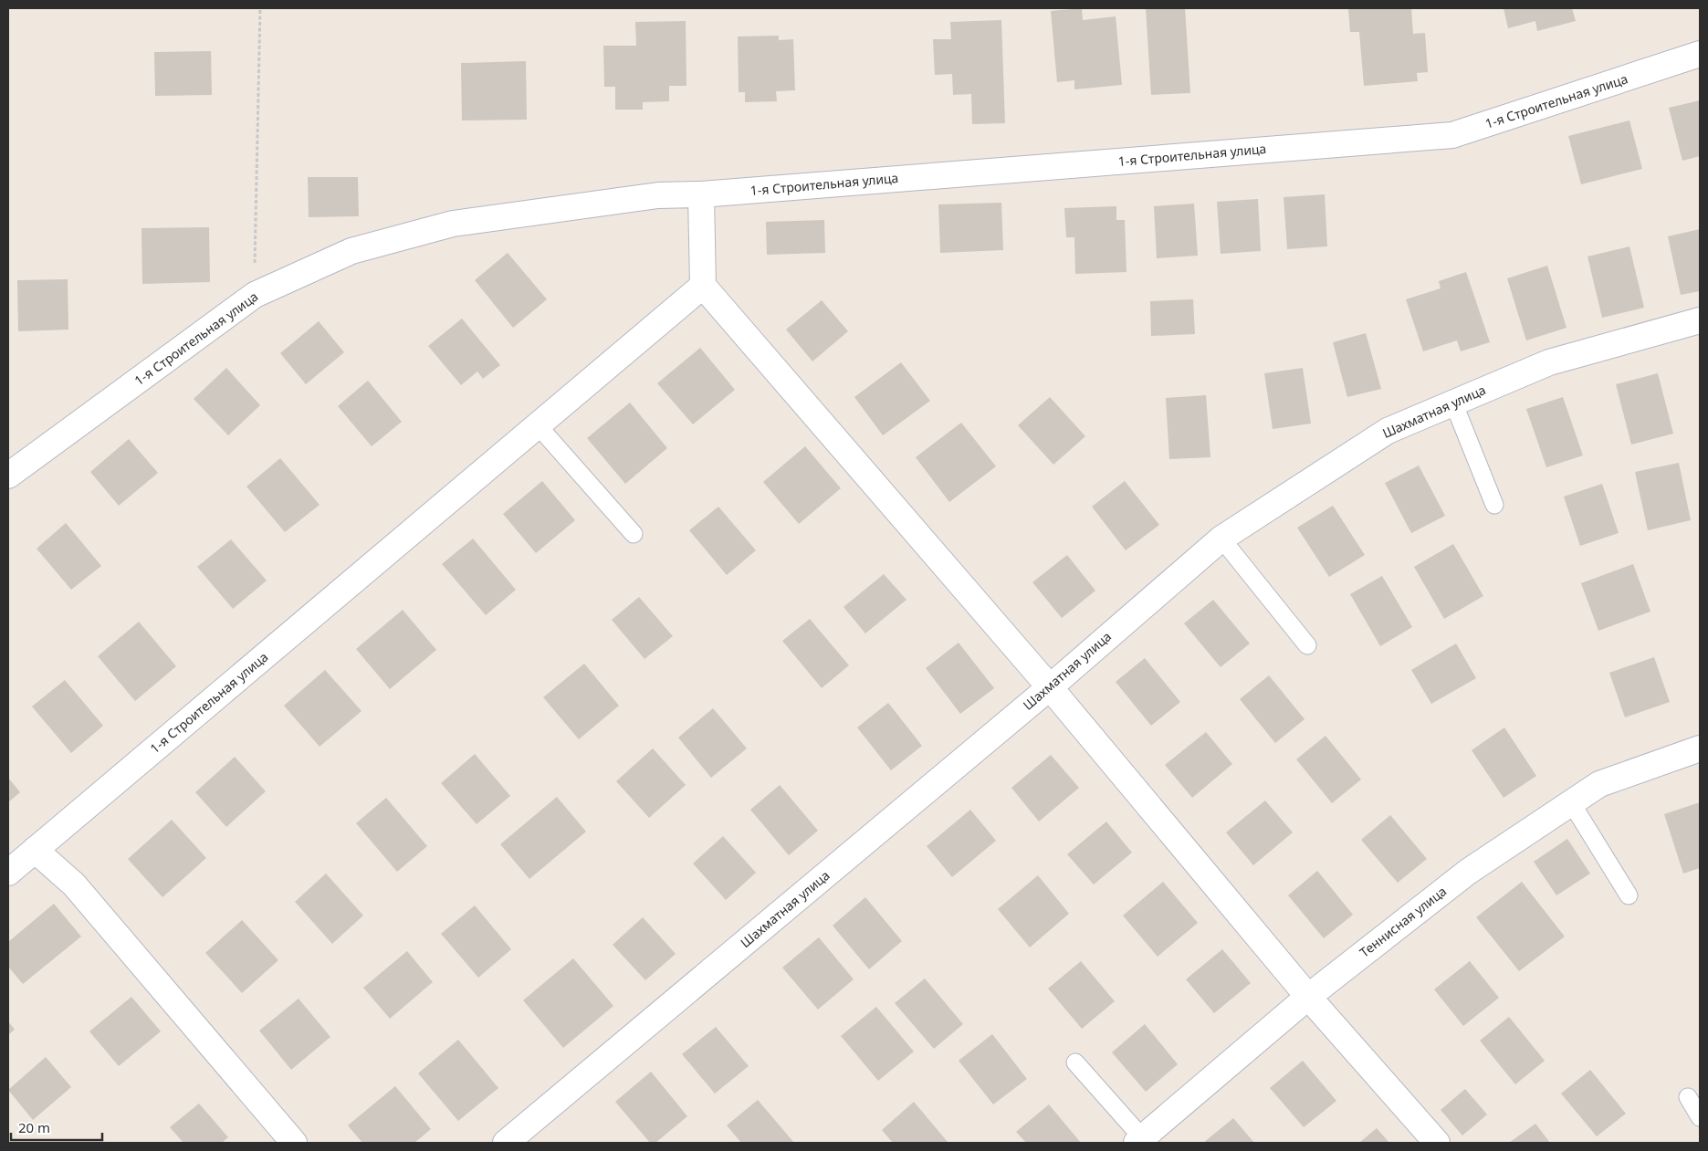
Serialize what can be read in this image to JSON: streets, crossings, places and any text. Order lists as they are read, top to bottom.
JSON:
{
  "streets": {
    "street": ["1-я Строительная улица", "Шахматная улица", "Теннисная улица"]
  },
  "scale_bar": "20 m"
}
